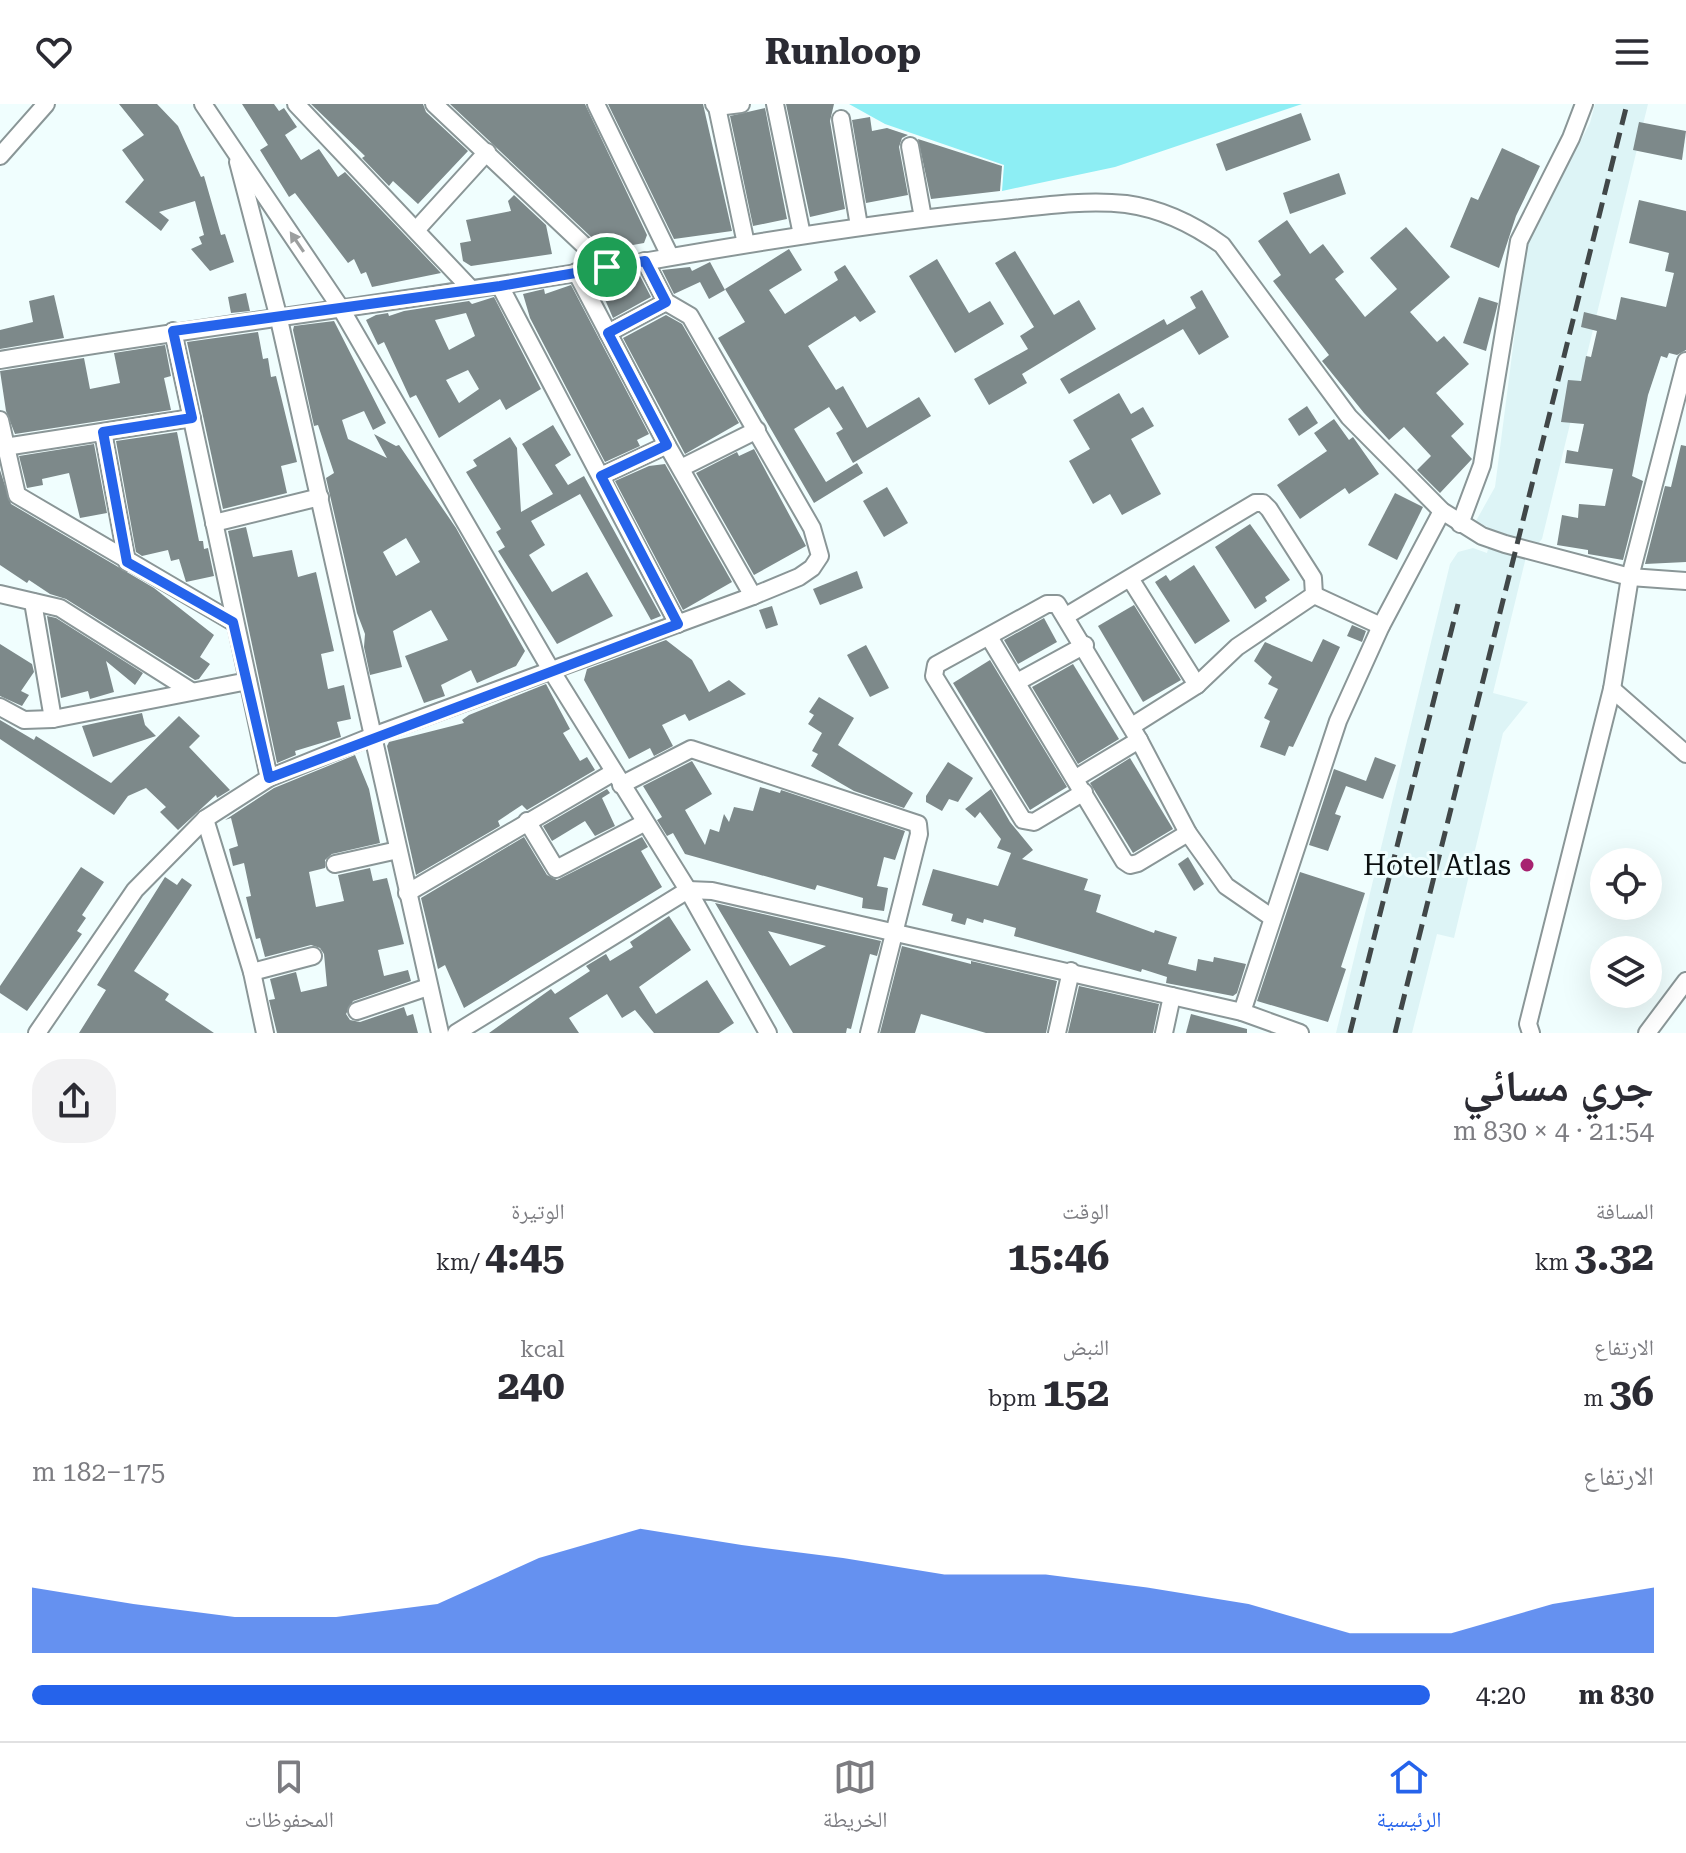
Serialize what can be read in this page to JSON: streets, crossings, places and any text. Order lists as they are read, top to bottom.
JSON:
{
  "places": ["Hotel Atlas"],
  "page": {
    "header": "Runloop",
    "heading": ["جري مسائي", "21:54 · 4 × 830 m"],
    "stats": [
      ["المسافة", "3.32 km"],
      ["الوقت", "15:46"],
      ["الوتيرة", "4:45 /km"],
      ["الارتفاع", "36 m"],
      ["النبض", "152 bpm"],
      ["kcal", "240"]
    ],
    "chart": ["الارتفاع", "175–182 m"],
    "list": [
      {
        "name": "830 m",
        "note": "4:20"
      }
    ],
    "tabs": ["الرئيسية", "الخريطة", "المحفوظات"]
  }
}
